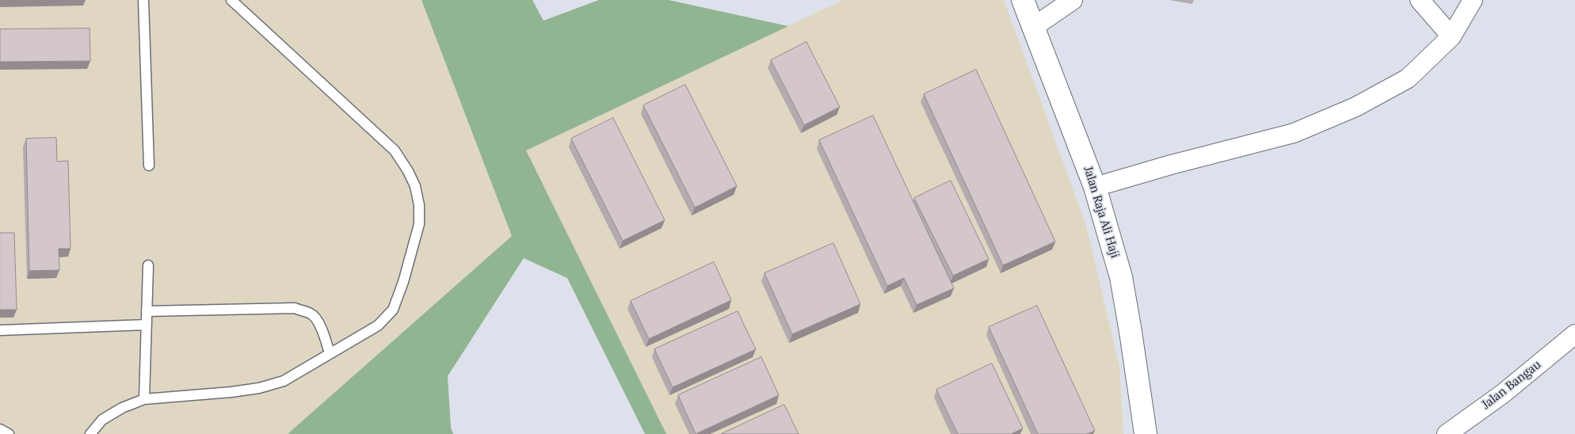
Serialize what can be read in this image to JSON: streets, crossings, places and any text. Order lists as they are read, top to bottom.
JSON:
{
  "streets": {
    "street": ["Jalan Raja Ali Haji", "Jalan Bangau"]
  }
}
